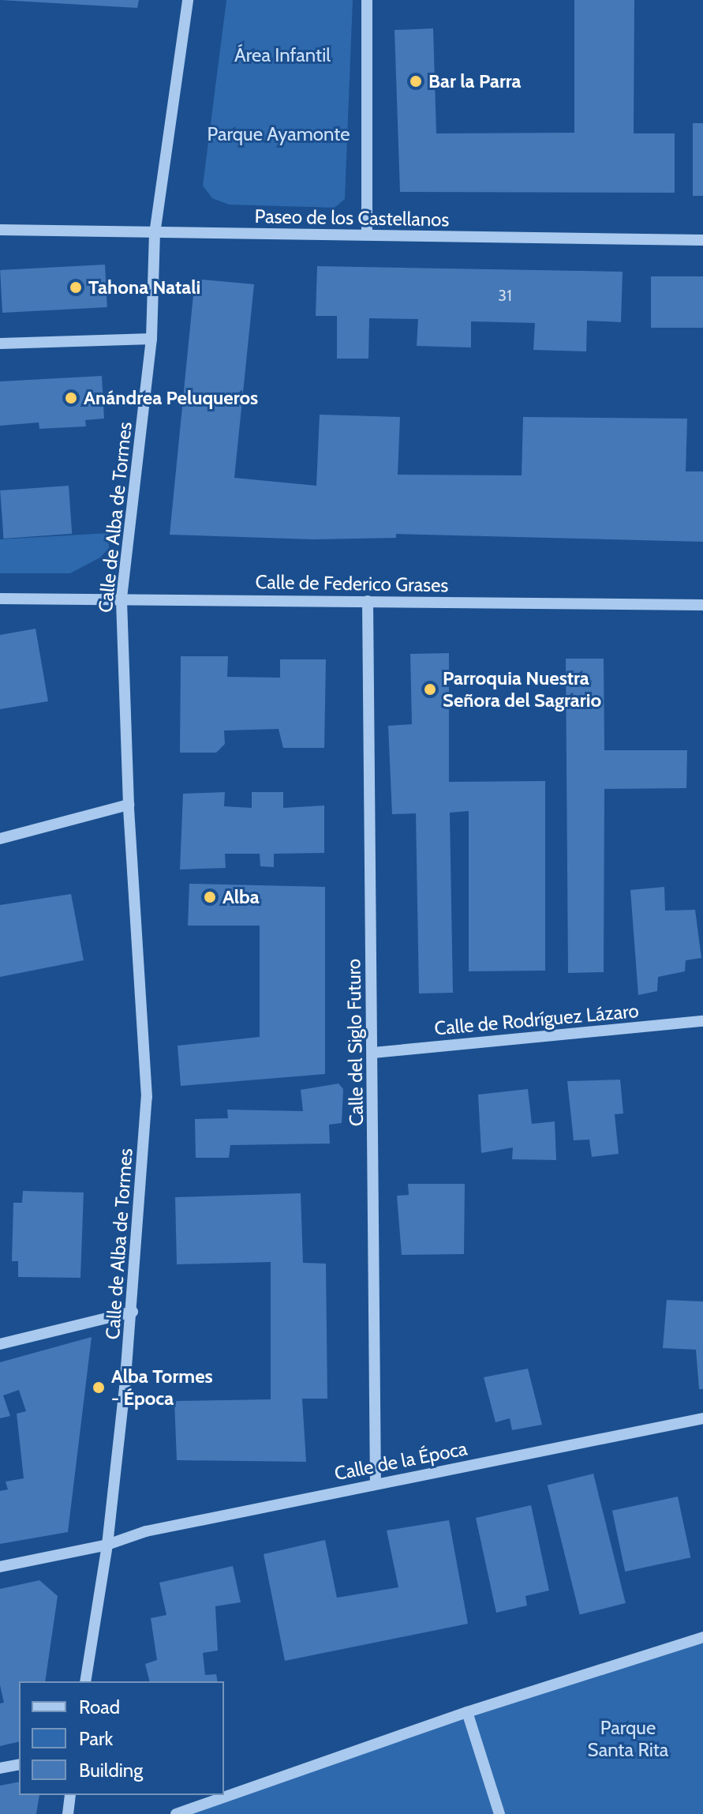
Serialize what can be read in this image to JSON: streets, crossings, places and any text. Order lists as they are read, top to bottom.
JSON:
{
  "streets": {
    "street": [
      "Paseo de los Castellanos",
      "Calle de Alba de Tormes",
      "Calle de Federico Grases",
      "Calle de Rodríguez Lázaro",
      "Calle del Siglo Futuro",
      "Calle de la Época"
    ]
  },
  "crossings": [
    ["Paseo de los Castellanos", "Calle de Alba de Tormes"],
    ["Calle de Alba de Tormes", "Calle de Federico Grases"],
    ["Calle de Alba de Tormes", "Calle de la Época"],
    ["Calle de Federico Grases", "Calle del Siglo Futuro"],
    ["Calle de Rodríguez Lázaro", "Calle del Siglo Futuro"],
    ["Calle del Siglo Futuro", "Calle de la Época"]
  ],
  "parks": ["Área Infantil", "Parque Ayamonte", "Parque Santa Rita"],
  "places": [
    "Bar la Parra",
    "Tahona Natali",
    "Anándrea Peluqueros",
    "Parroquia Nuestra Señora del Sagrario",
    "Alba",
    "Alba Tormes - Época"
  ],
  "house_numbers": ["31"],
  "legend": ["Road", "Park", "Building"]
}
